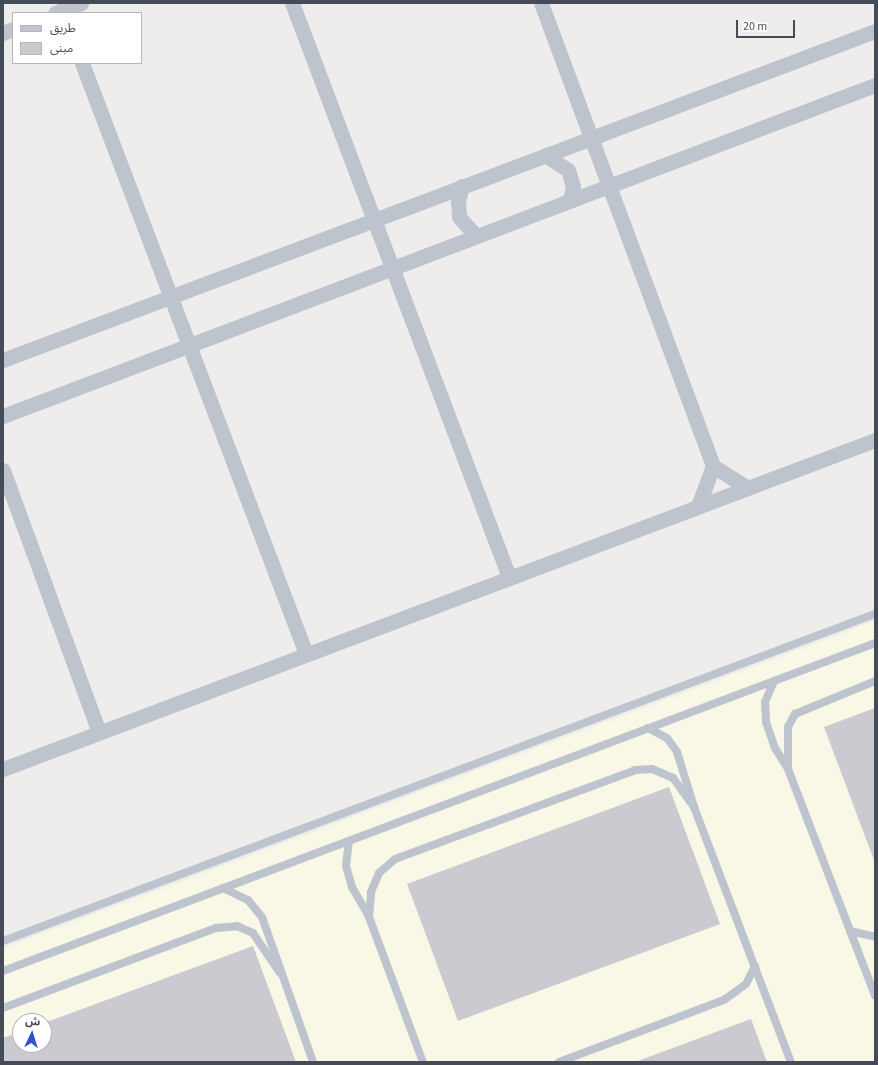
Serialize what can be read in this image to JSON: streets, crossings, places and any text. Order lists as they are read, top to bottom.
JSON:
{
  "legend": ["طريق", "مبنى"],
  "scale_bar": "20 m",
  "north": "top"
}
